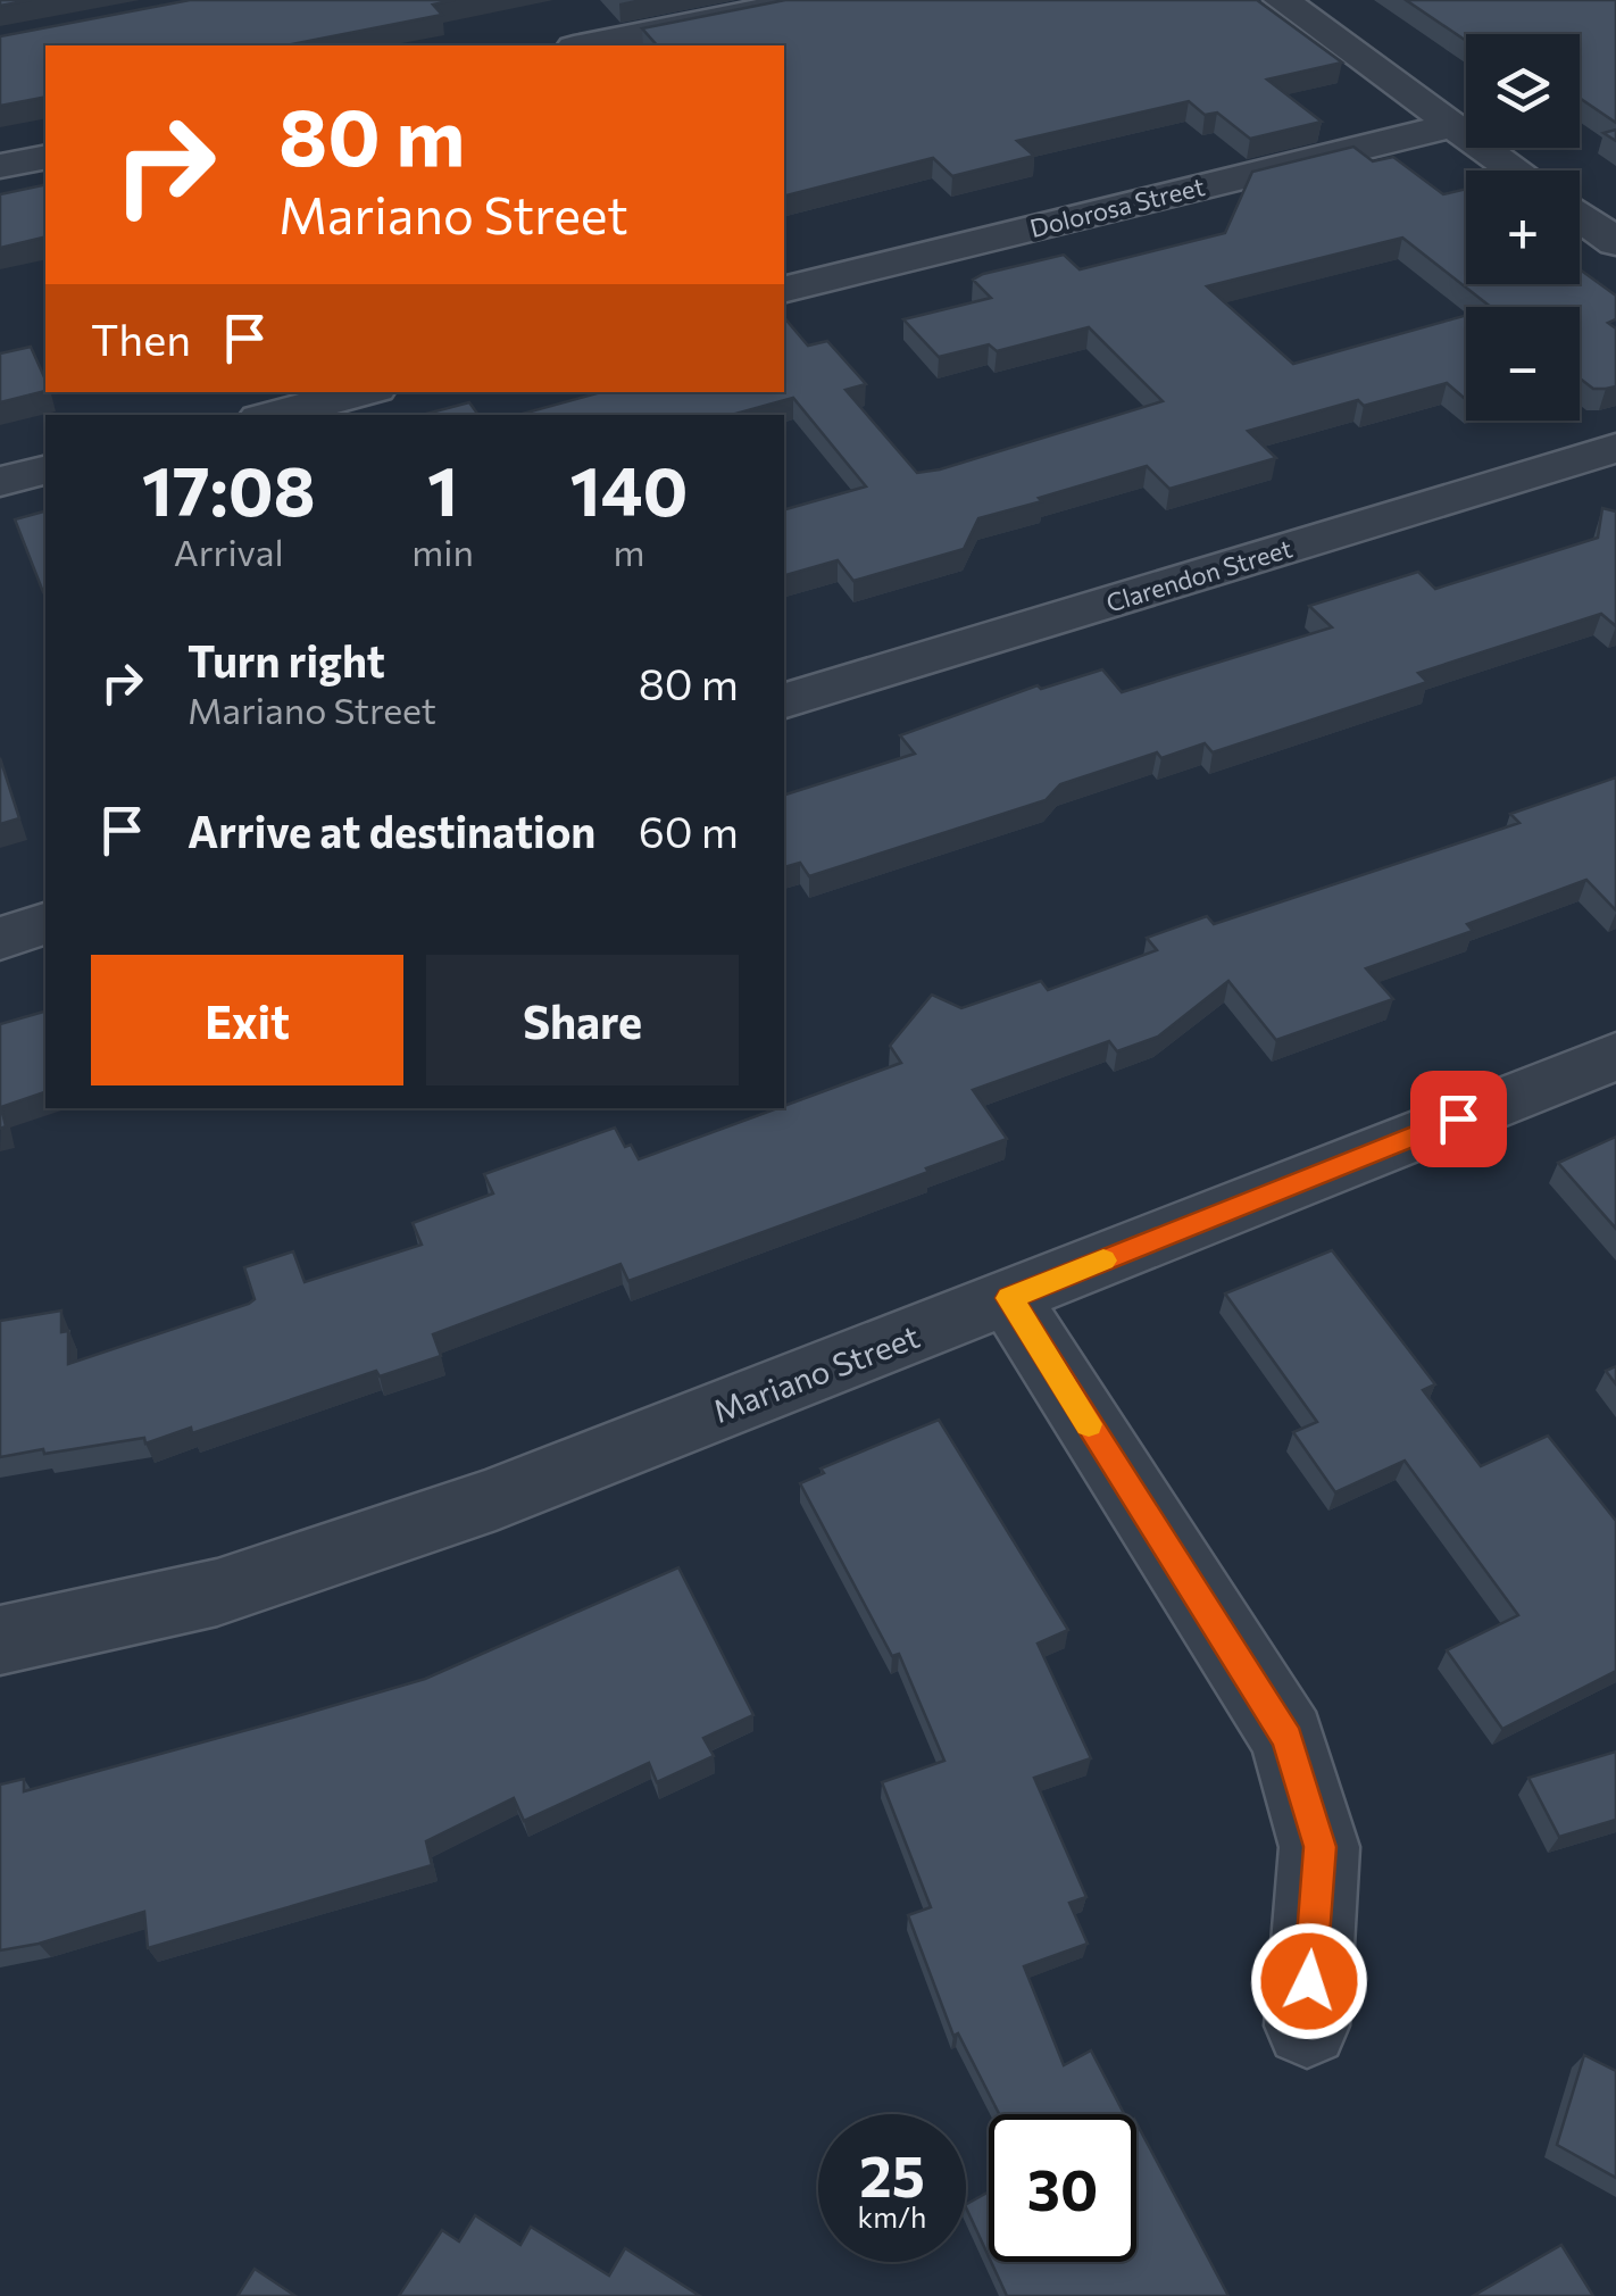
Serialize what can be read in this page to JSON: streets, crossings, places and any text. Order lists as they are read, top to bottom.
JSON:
{
  "streets": {
    "street": ["Dolorosa Street", "Clarendon Street", "Mariano Street"]
  },
  "page": {
    "map_buttons": ["+", "−"],
    "turn": ["80 m", "Mariano Street"],
    "then": "Then",
    "eta": [
      "17:08",
      "Arrival",
      "1",
      "min",
      "140",
      "m"
    ],
    "list": [
      {
        "name": "Turn right",
        "note": "Mariano Street",
        "value": "80 m"
      },
      {
        "name": "Arrive at destination",
        "value": "60 m"
      }
    ],
    "buttons": ["Exit", "Share"],
    "speed": "25 km/h",
    "limit": "30"
  }
}
